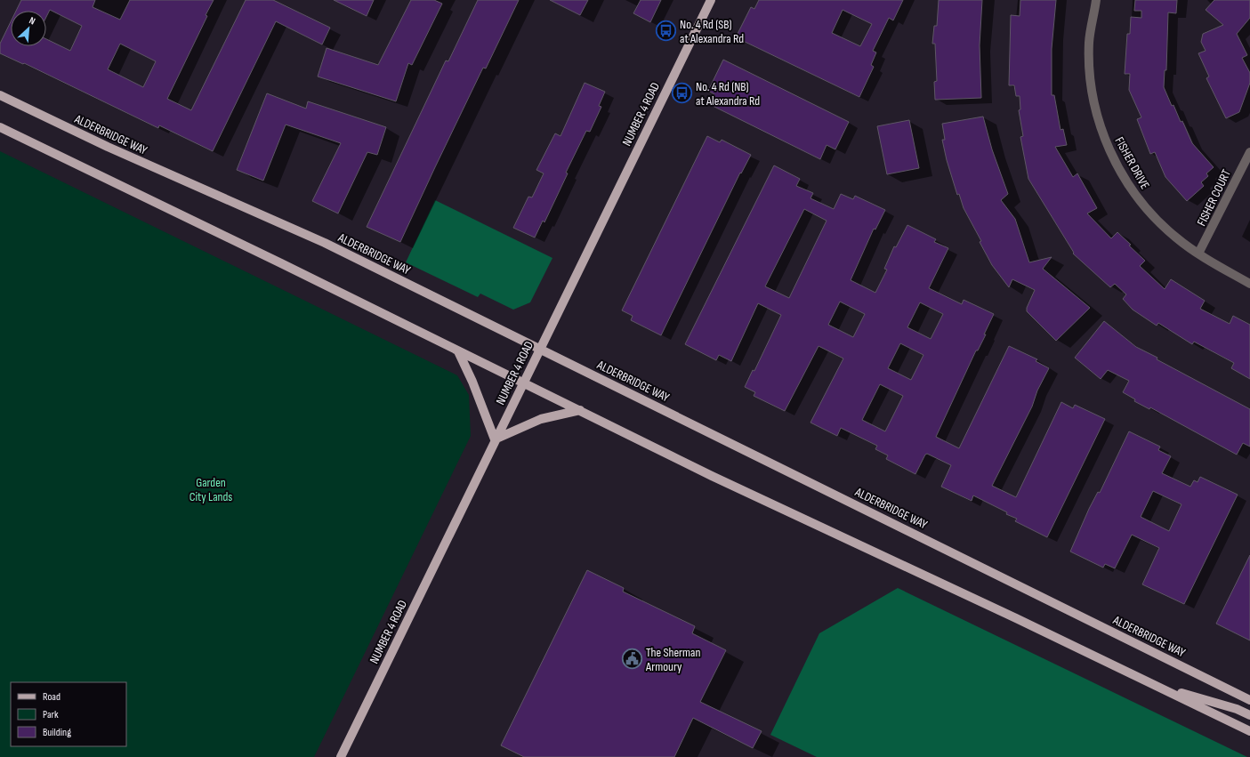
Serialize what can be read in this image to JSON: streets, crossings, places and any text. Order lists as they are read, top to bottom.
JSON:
{
  "streets": {
    "main road": ["NUMBER 4 ROAD", "ALDERBRIDGE WAY"],
    "street": ["FISHER DRIVE", "FISHER COURT"]
  },
  "crossings": [
    ["NUMBER 4 ROAD", "ALDERBRIDGE WAY"],
    ["FISHER DRIVE", "FISHER COURT"]
  ],
  "parks": ["Garden City Lands"],
  "places": {
    "bus stop": ["No. 4 Rd (SB) at Alexandra Rd", "No. 4 Rd (NB) at Alexandra Rd"],
    "public building": ["The Sherman Armoury"]
  },
  "legend": ["Road", "Park", "Building"],
  "north": "top right"
}
